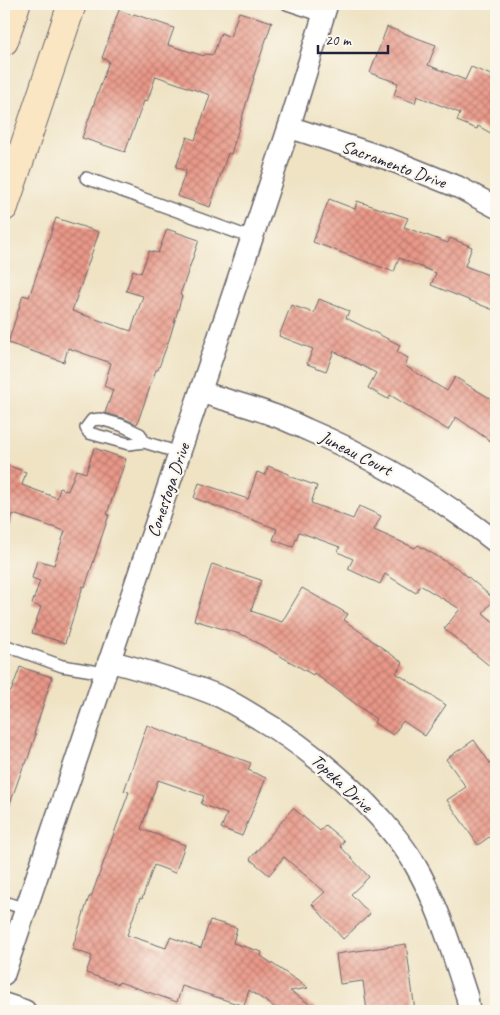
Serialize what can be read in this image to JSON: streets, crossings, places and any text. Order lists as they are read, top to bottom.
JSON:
{
  "streets": {
    "street": [
      "Sacramento Drive",
      "Juneau Court",
      "Conestoga Drive",
      "Topeka Drive"
    ]
  },
  "crossings": [
    ["Sacramento Drive", "Conestoga Drive"],
    ["Juneau Court", "Conestoga Drive"],
    ["Conestoga Drive", "Topeka Drive"]
  ],
  "scale_bar": "20 m"
}
